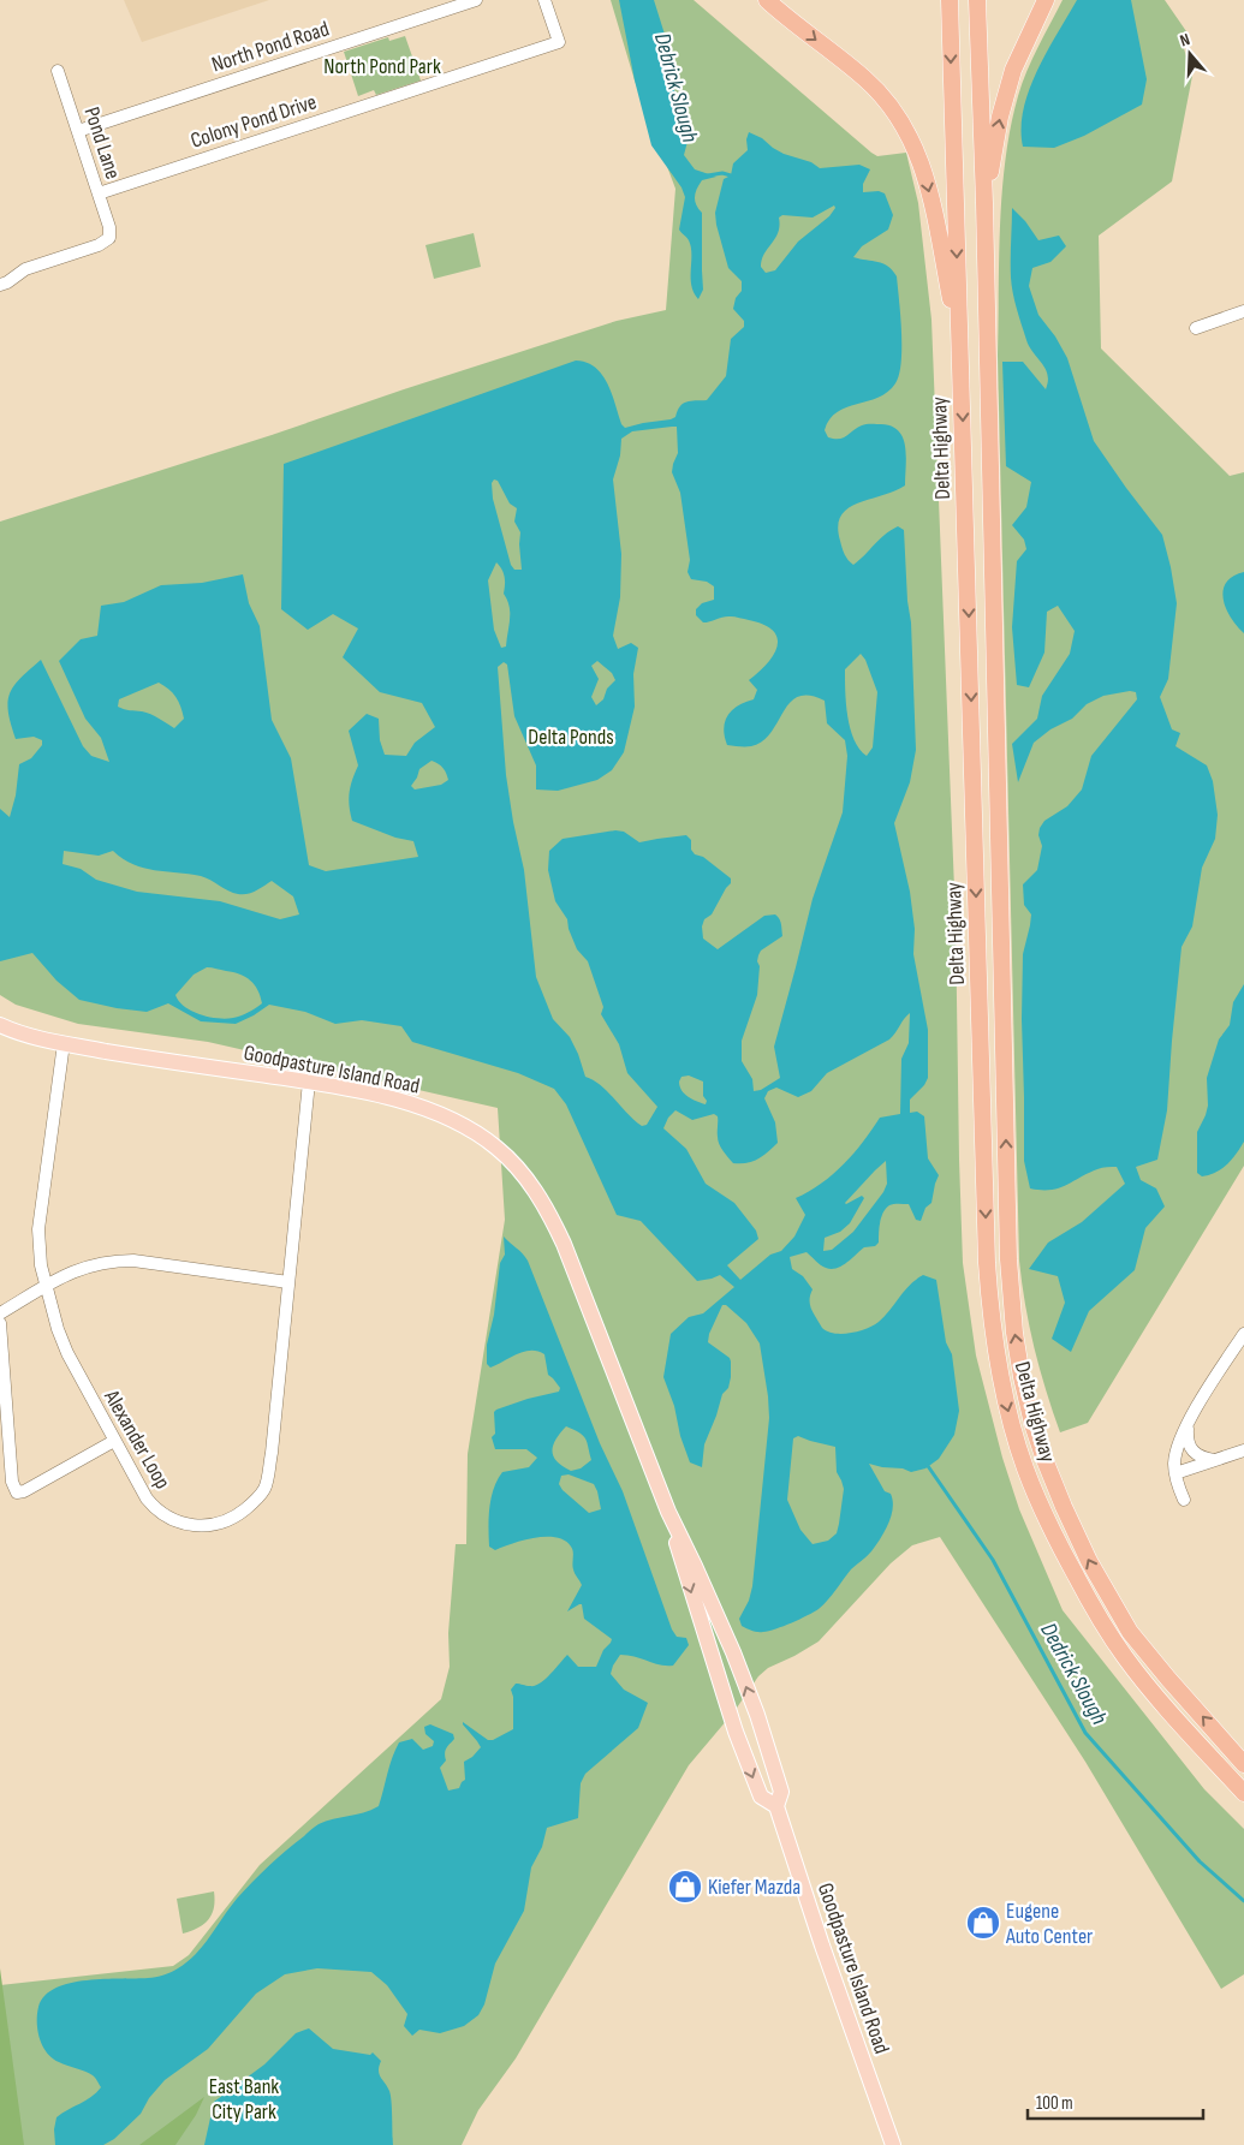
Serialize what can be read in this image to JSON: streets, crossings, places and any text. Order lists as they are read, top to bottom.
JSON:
{
  "streets": {
    "highway": ["Delta Highway"],
    "main road": ["Goodpasture Island Road"],
    "street": [
      "North Pond Road",
      "Colony Pond Drive",
      "Pond Lane",
      "Alexander Loop"
    ]
  },
  "crossings": [
    ["North Pond Road", "Pond Lane"],
    ["Colony Pond Drive", "Pond Lane"],
    ["Goodpasture Island Road", "Alexander Loop"]
  ],
  "water": ["Debrick Slough", "Dedrick Slough"],
  "parks": ["North Pond Park", "Delta Ponds", "East Bank City Park"],
  "places": {
    "shop": ["Kiefer Mazda", "Eugene Auto Center"]
  },
  "scale_bar": "100 m",
  "north": "top"
}
